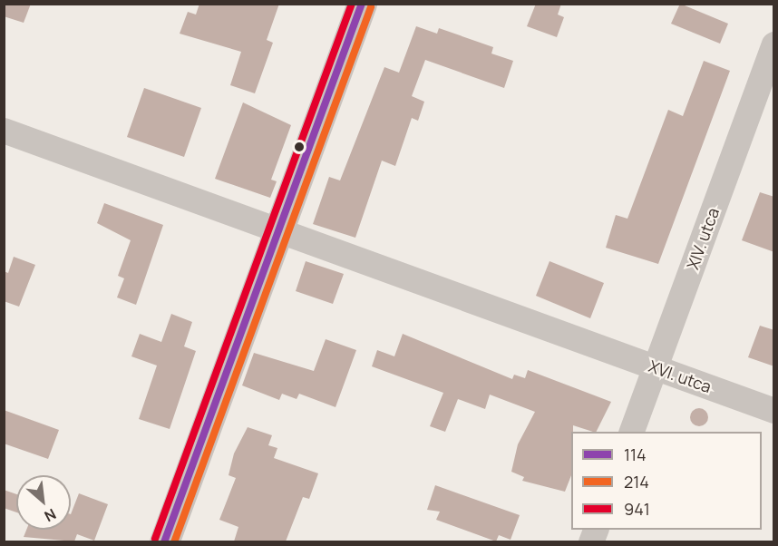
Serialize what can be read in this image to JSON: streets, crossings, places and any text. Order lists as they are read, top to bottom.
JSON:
{
  "streets": {
    "street": ["XIV. utca", "XVI. utca"]
  },
  "crossings": [
    ["XIV. utca", "XVI. utca"]
  ],
  "lines": ["transit line 114", "transit line 941", "transit line 214"],
  "legend": ["114", "214", "941"],
  "north": "bottom right"
}
